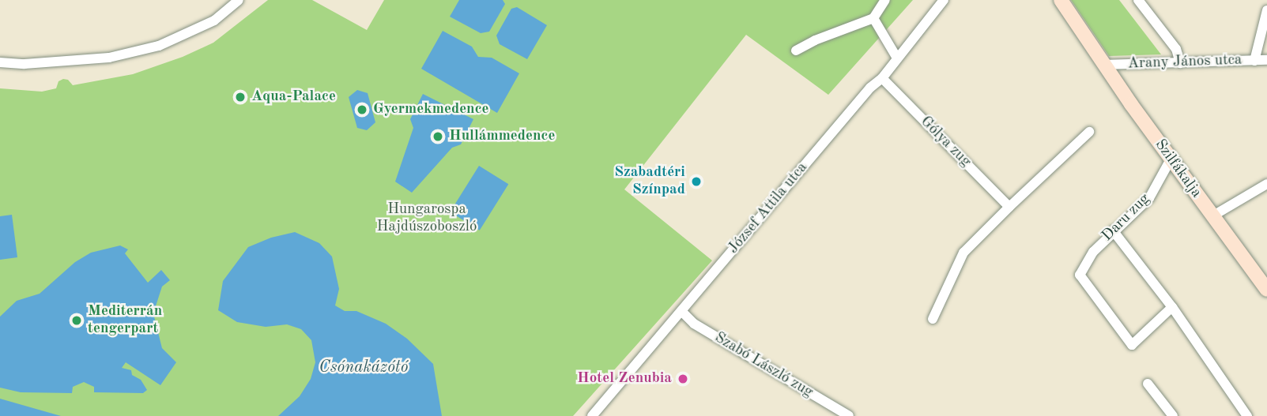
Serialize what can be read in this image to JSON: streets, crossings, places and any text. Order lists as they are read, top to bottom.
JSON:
{
  "streets": {
    "street": [
      "Arany János utca",
      "Gólya zug",
      "Szilfákalja",
      "József Attila utca",
      "Daru zug",
      "Szabó László zug"
    ]
  },
  "crossings": [
    ["Arany János utca", "Szilfákalja"],
    ["Gólya zug", "József Attila utca"],
    ["Szilfákalja", "Daru zug"],
    ["József Attila utca", "Szabó László zug"]
  ],
  "water": ["Csónakázótó"],
  "parks": ["Hungarospa Hajdúszoboszló"],
  "places": [
    "Aqua-Palace",
    "Gyermekmedence",
    "Hullámmedence",
    "Szabadtéri Színpad",
    "Mediterrán tengerpart",
    "Hotel Zenubia"
  ]
}
